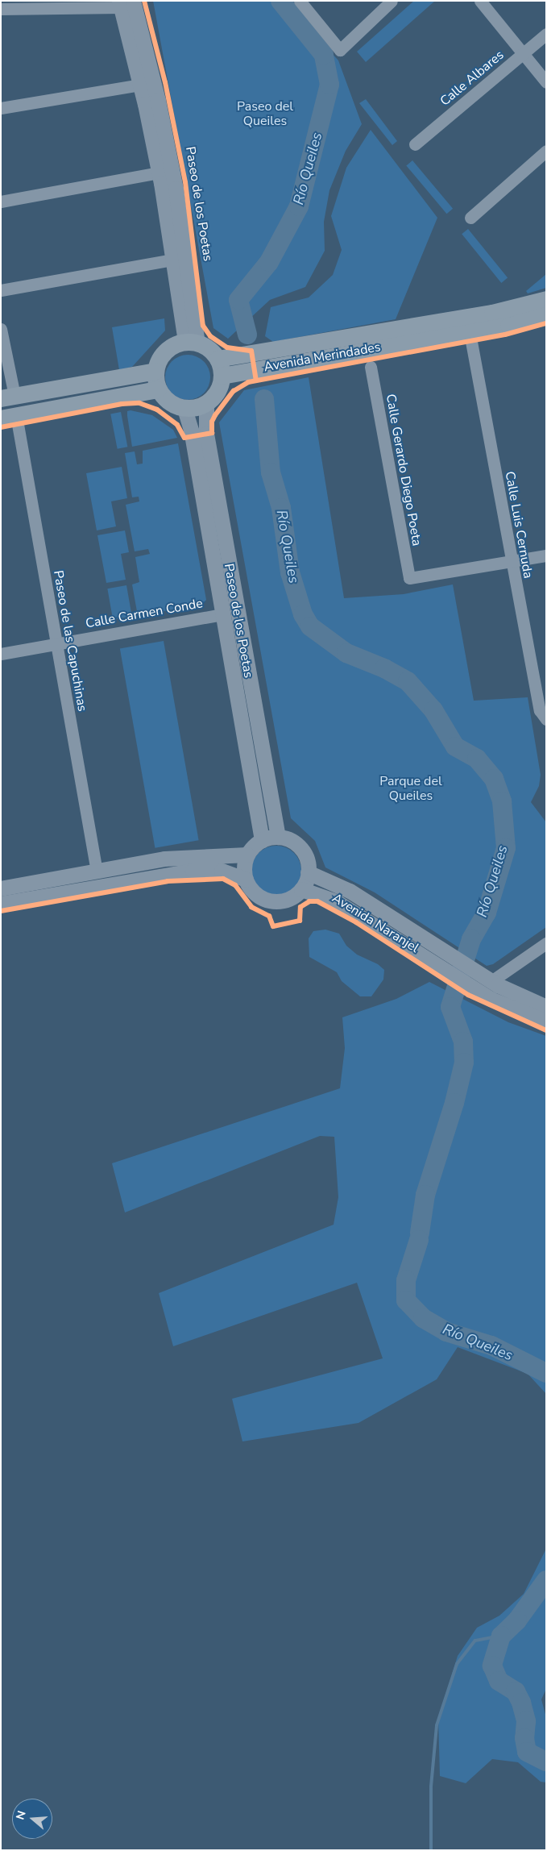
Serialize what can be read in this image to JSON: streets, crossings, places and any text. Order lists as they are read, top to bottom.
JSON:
{
  "streets": {
    "main road": ["Avenida Merindades"],
    "street": [
      "Calle Albares",
      "Paseo de los Poetas",
      "Calle Gerardo Diego Poeta",
      "Calle Luis Cernuda",
      "Calle Carmen Conde",
      "Paseo de las Capuchinas",
      "Avenida Naranjel"
    ]
  },
  "crossings": [
    ["Paseo de los Poetas", "Avenida Merindades"],
    ["Paseo de los Poetas", "Calle Carmen Conde"],
    ["Paseo de los Poetas", "Avenida Naranjel"],
    ["Avenida Merindades", "Calle Luis Cernuda"],
    ["Calle Gerardo Diego Poeta", "Calle Luis Cernuda"],
    ["Calle Carmen Conde", "Paseo de las Capuchinas"]
  ],
  "water": ["Río Queiles"],
  "parks": ["Paseo del Queiles", "Parque del Queiles"],
  "north": "left"
}
